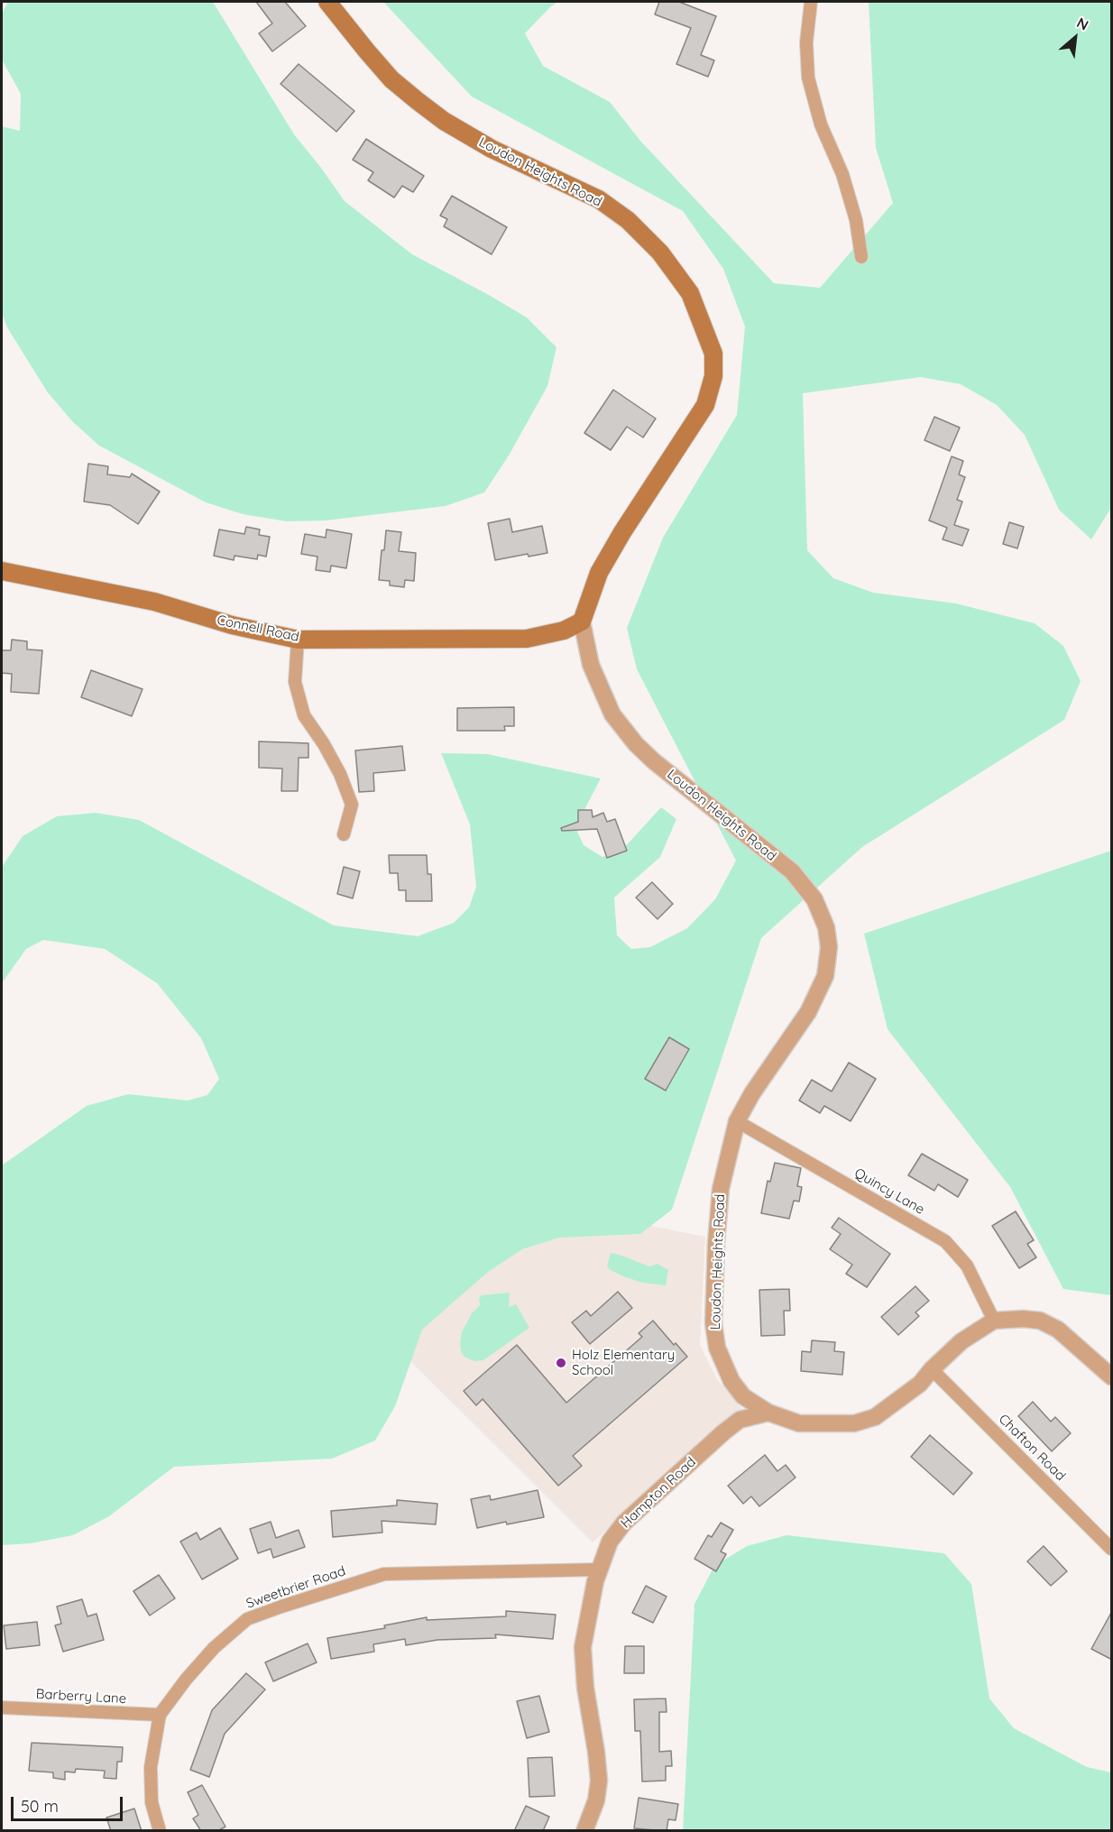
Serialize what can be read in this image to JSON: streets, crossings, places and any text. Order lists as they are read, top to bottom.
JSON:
{
  "streets": {
    "main road": ["Loudon Heights Road", "Connell Road"],
    "street": [
      "Quincy Lane",
      "Chafton Road",
      "Hampton Road",
      "Sweetbrier Road",
      "Barberry Lane"
    ]
  },
  "crossings": [
    ["Loudon Heights Road", "Connell Road"],
    ["Loudon Heights Road", "Quincy Lane"],
    ["Loudon Heights Road", "Chafton Road"],
    ["Loudon Heights Road", "Hampton Road"],
    ["Hampton Road", "Sweetbrier Road"],
    ["Sweetbrier Road", "Barberry Lane"]
  ],
  "places": ["Holz Elementary School"],
  "scale_bar": "50 m",
  "north": "top right"
}
